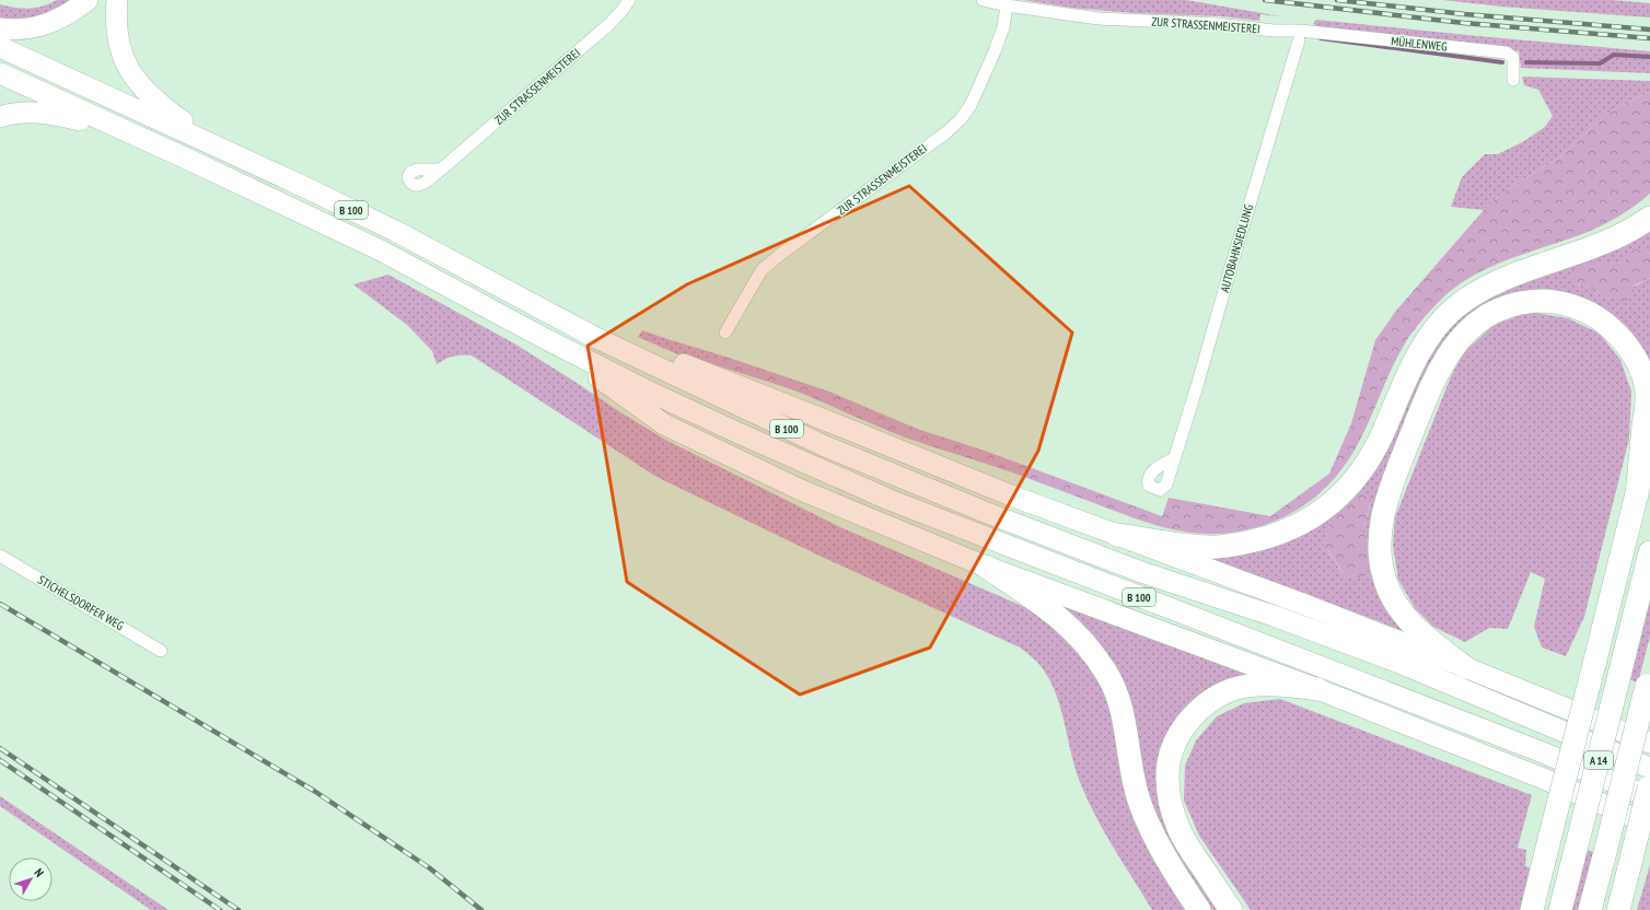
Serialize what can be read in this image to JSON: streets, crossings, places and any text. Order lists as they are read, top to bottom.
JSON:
{
  "streets": {
    "highway": ["B 100", "A 14"],
    "street": [
      "ZUR STRASSENMEISTEREI",
      "MÜHLENWEG",
      "AUTOBAHNSIEDLUNG",
      "STICHELSDORFER WEG"
    ]
  },
  "crossings": [
    ["ZUR STRASSENMEISTEREI", "MÜHLENWEG"],
    ["ZUR STRASSENMEISTEREI", "AUTOBAHNSIEDLUNG"],
    ["MÜHLENWEG", "AUTOBAHNSIEDLUNG"]
  ],
  "north": "top right"
}
